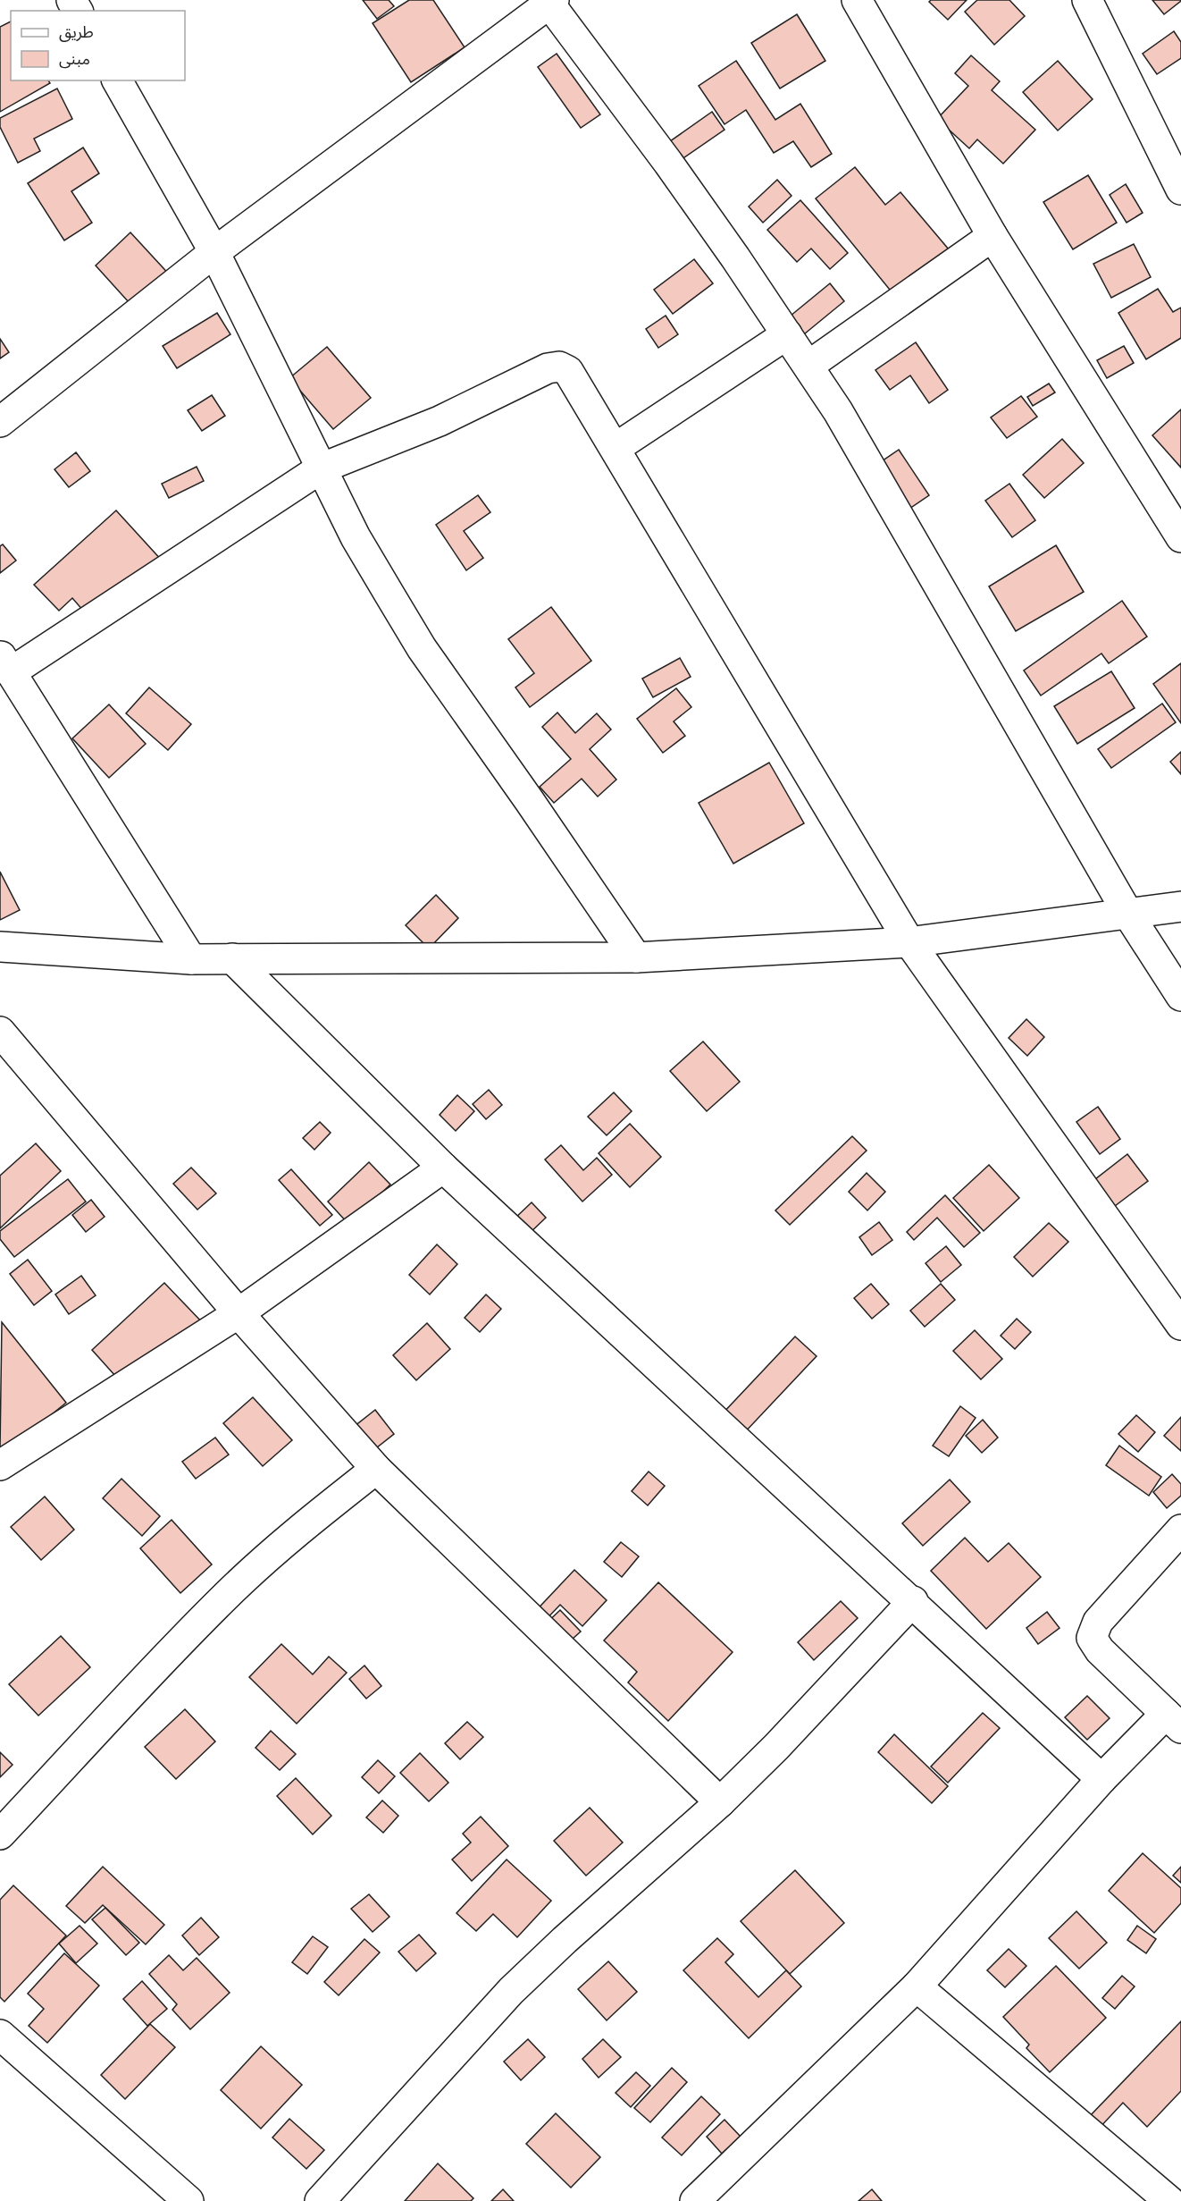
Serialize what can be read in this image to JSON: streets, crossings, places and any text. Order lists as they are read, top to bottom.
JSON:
{
  "legend": ["طريق", "مبنى"]
}
